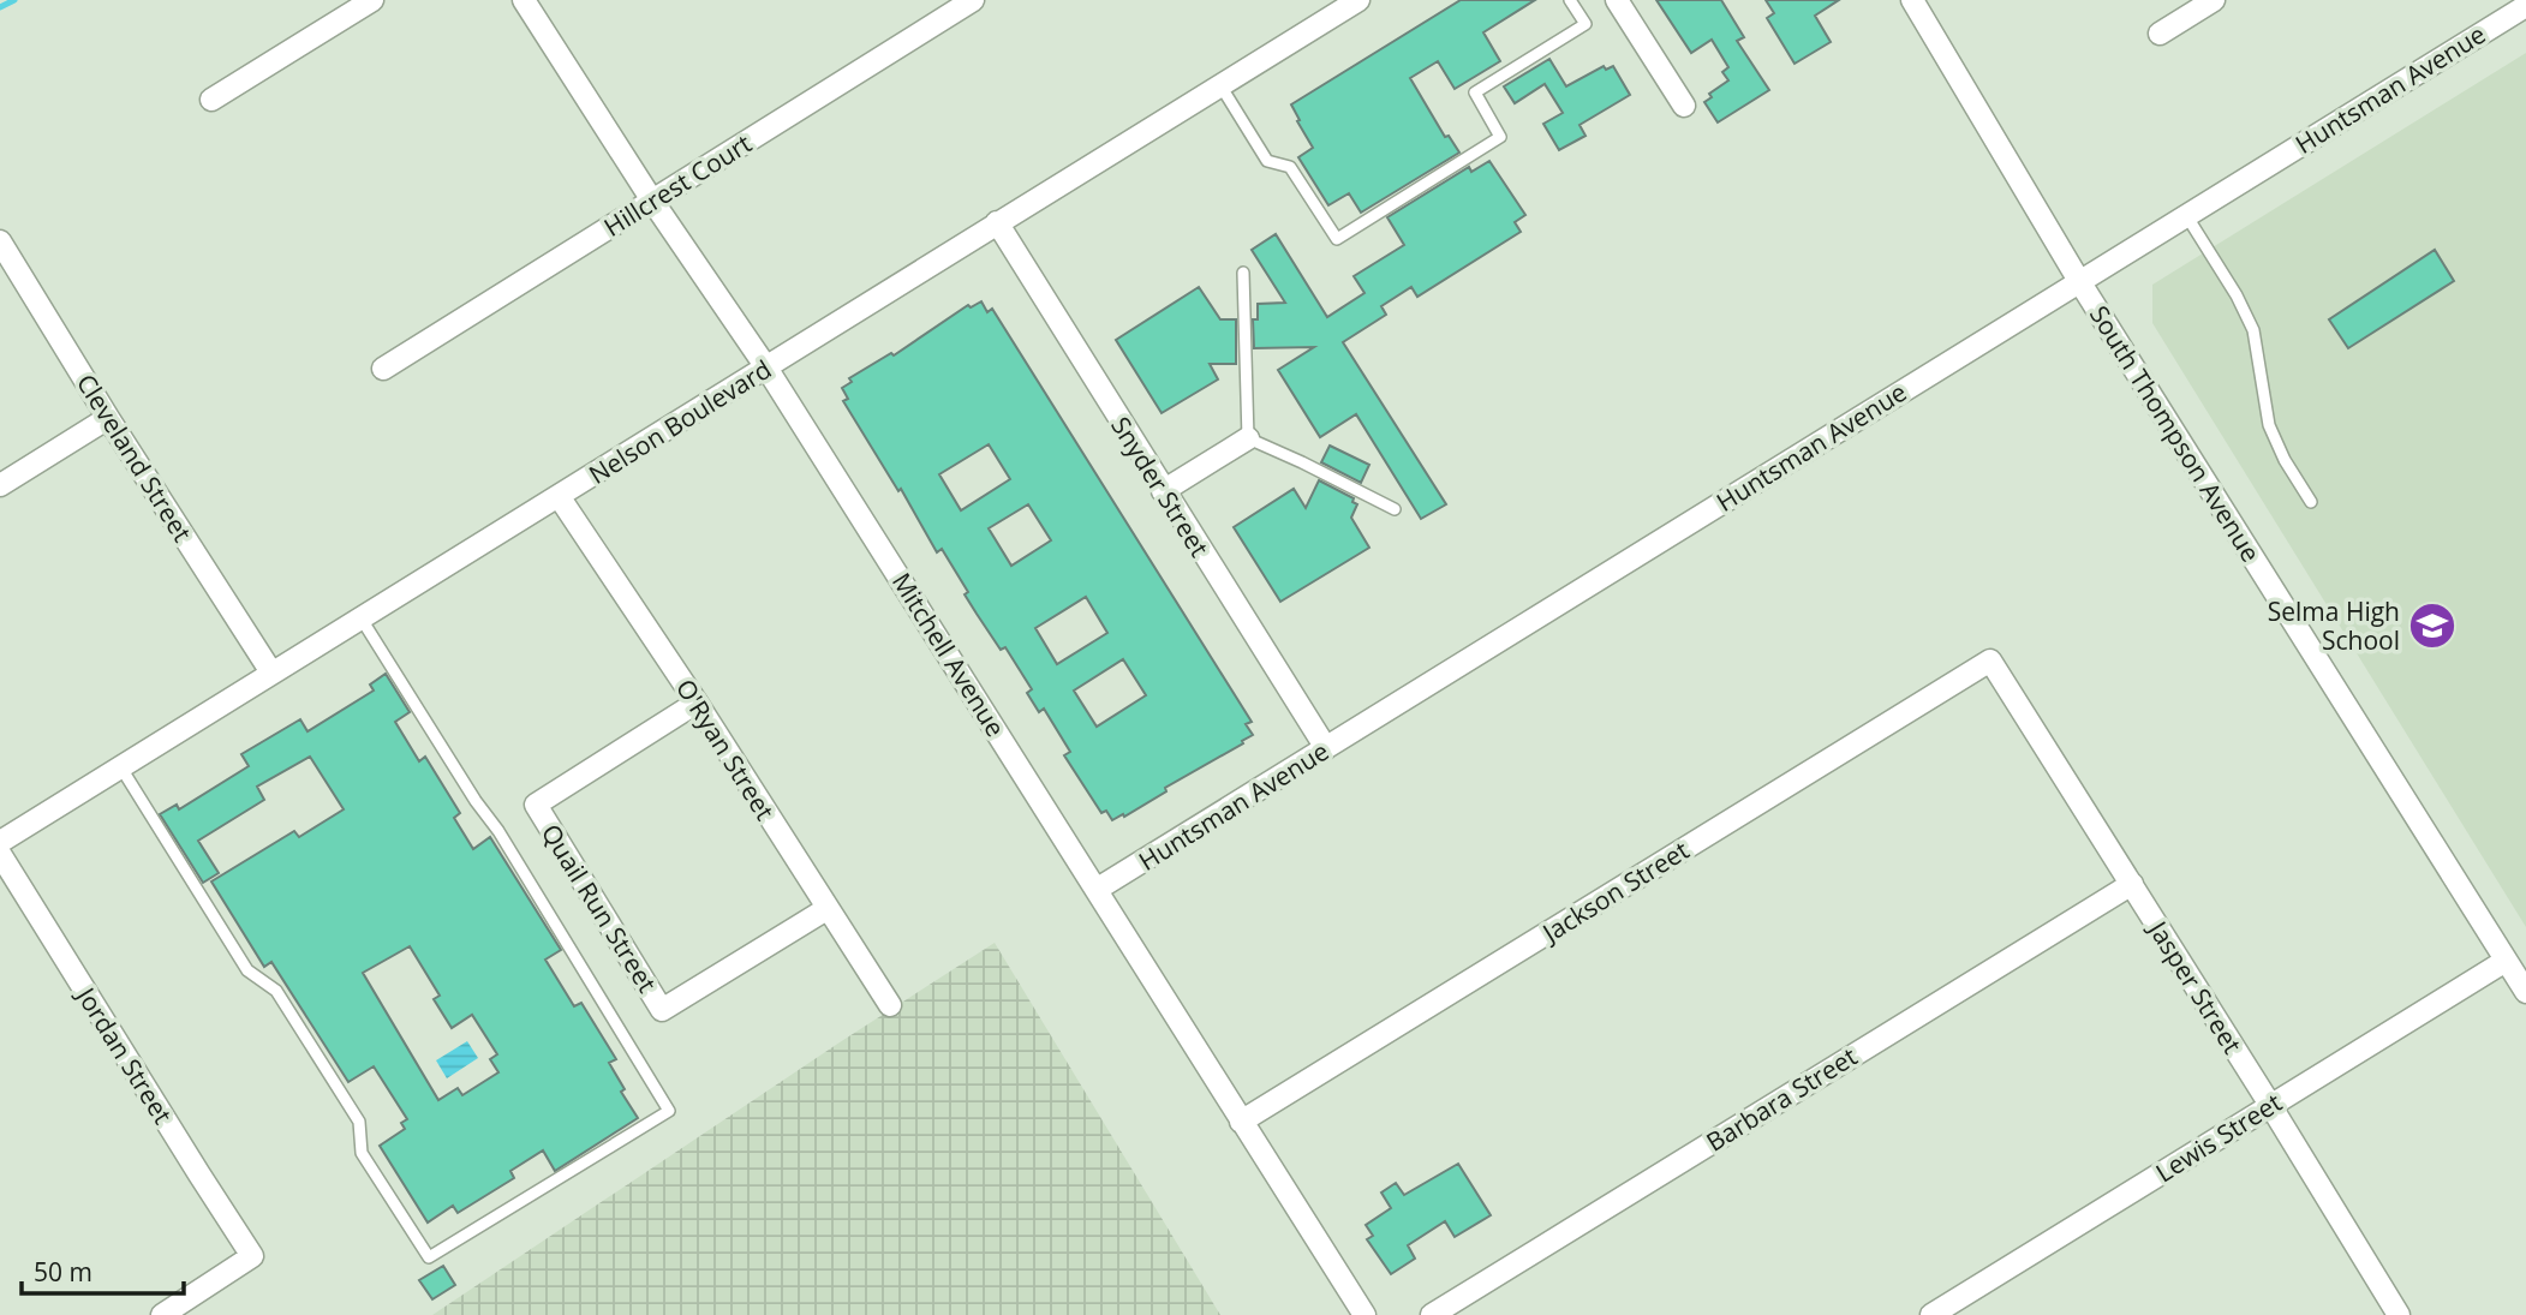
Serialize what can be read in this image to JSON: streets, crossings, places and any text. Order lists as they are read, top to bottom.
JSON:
{
  "streets": {
    "street": [
      "Huntsman Avenue",
      "Hillcrest Court",
      "Nelson Boulevard",
      "South Thompson Avenue",
      "Cleveland Street",
      "Snyder Street",
      "Mitchell Avenue",
      "O'Ryan Street",
      "Jackson Street",
      "Quail Run Street",
      "Jasper Street",
      "Jordan Street",
      "Barbara Street",
      "Lewis Street"
    ]
  },
  "crossings": [
    ["Huntsman Avenue", "South Thompson Avenue"],
    ["Huntsman Avenue", "Snyder Street"],
    ["Huntsman Avenue", "Mitchell Avenue"],
    ["Hillcrest Court", "Mitchell Avenue"],
    ["Nelson Boulevard", "Cleveland Street"],
    ["Nelson Boulevard", "Snyder Street"],
    ["Nelson Boulevard", "Mitchell Avenue"],
    ["Nelson Boulevard", "O'Ryan Street"],
    ["South Thompson Avenue", "Lewis Street"],
    ["Mitchell Avenue", "Jackson Street"],
    ["O'Ryan Street", "Quail Run Street"],
    ["Jackson Street", "Jasper Street"],
    ["Jasper Street", "Barbara Street"],
    ["Jasper Street", "Lewis Street"]
  ],
  "places": {
    "school or university": ["Selma High School"]
  },
  "scale_bar": "50 m"
}
